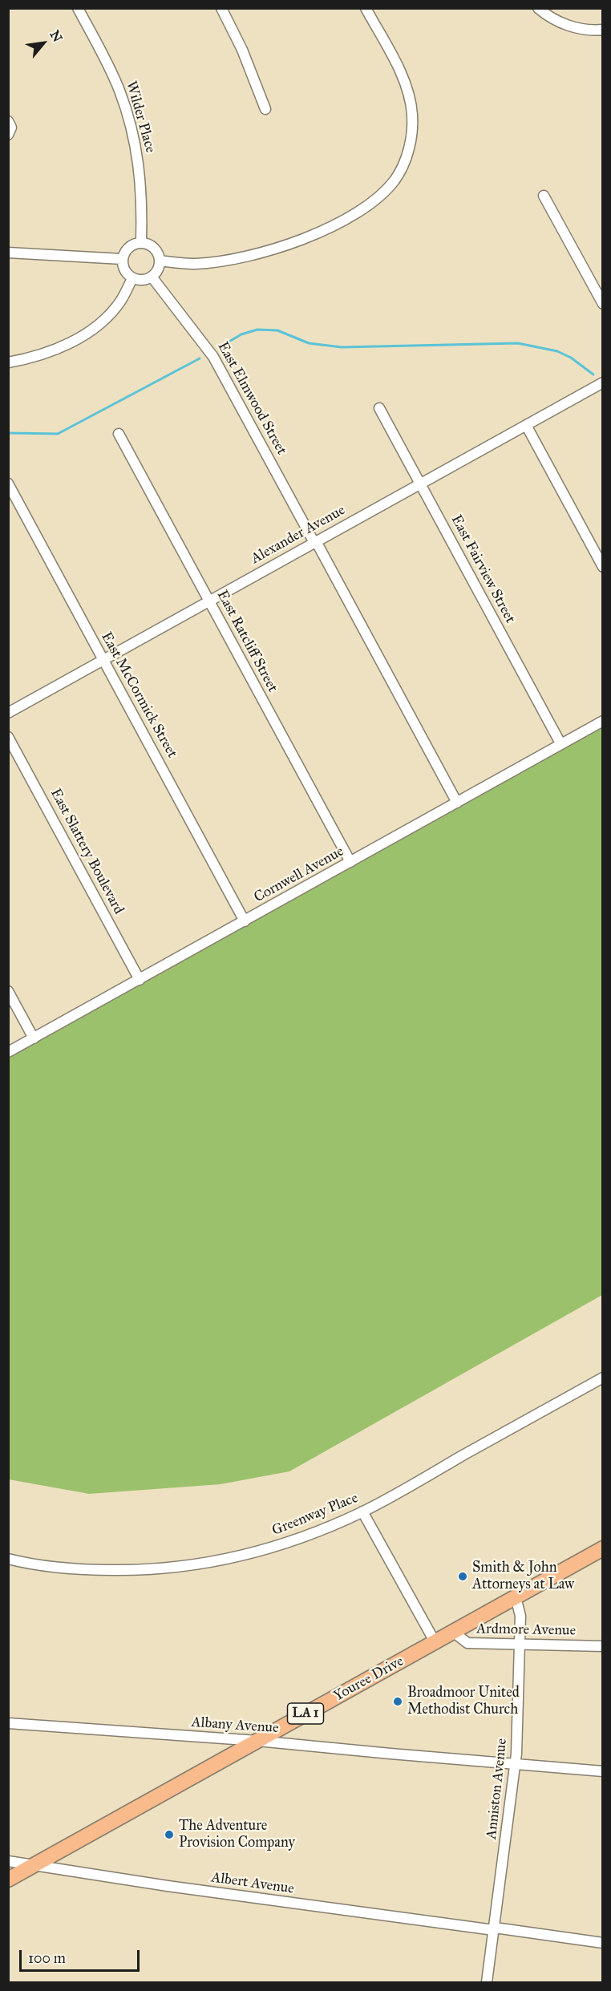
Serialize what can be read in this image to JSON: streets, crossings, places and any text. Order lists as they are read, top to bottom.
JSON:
{
  "streets": {
    "main road": ["Youree Drive", "LA 1"],
    "street": [
      "Wilder Place",
      "East Elmwood Street",
      "Alexander Avenue",
      "East Fairview Street",
      "East Ratcliff Street",
      "East McCormick Street",
      "East Slattery Boulevard",
      "Cornwell Avenue",
      "Greenway Place",
      "Ardmore Avenue",
      "Albany Avenue",
      "Anniston Avenue",
      "Albert Avenue"
    ]
  },
  "crossings": [
    ["Wilder Place", "East Elmwood Street"],
    ["East Elmwood Street", "Alexander Avenue"],
    ["East Elmwood Street", "Cornwell Avenue"],
    ["Alexander Avenue", "East Fairview Street"],
    ["Alexander Avenue", "East Ratcliff Street"],
    ["Alexander Avenue", "East McCormick Street"],
    ["East Fairview Street", "Cornwell Avenue"],
    ["East Ratcliff Street", "Cornwell Avenue"],
    ["East McCormick Street", "Cornwell Avenue"],
    ["East Slattery Boulevard", "Cornwell Avenue"],
    ["Ardmore Avenue", "Youree Drive"],
    ["Ardmore Avenue", "Anniston Avenue"],
    ["Youree Drive", "Albany Avenue"],
    ["Youree Drive", "Anniston Avenue"],
    ["Youree Drive", "Albert Avenue"],
    ["Albany Avenue", "Anniston Avenue"],
    ["Anniston Avenue", "Albert Avenue"]
  ],
  "places": ["Smith & John Attorneys at Law", "Broadmoor United Methodist Church", "The Adventure Provision Company"],
  "scale_bar": "100 m",
  "north": "top right"
}
